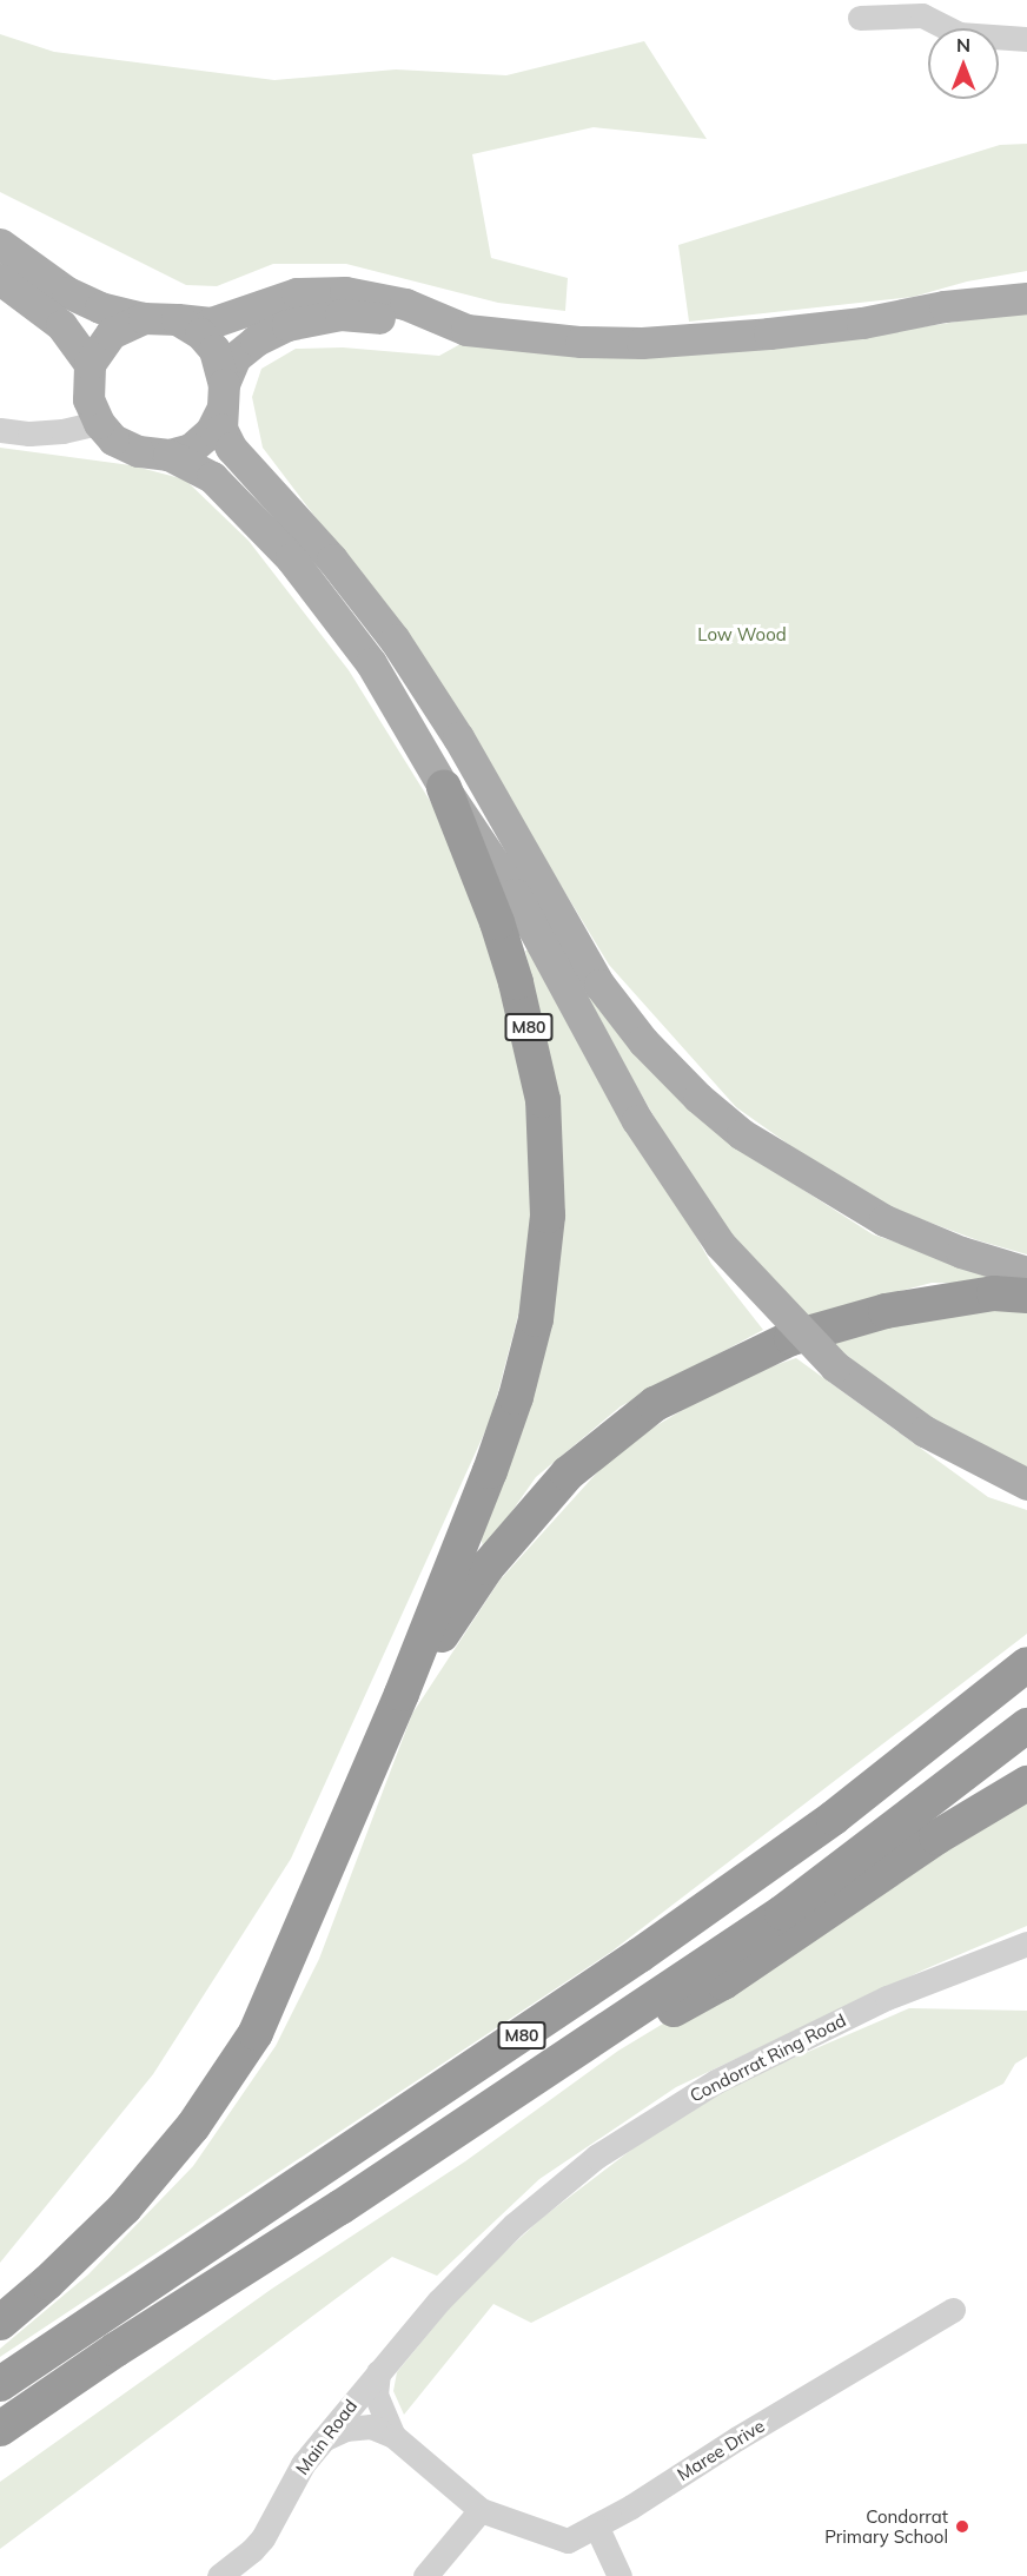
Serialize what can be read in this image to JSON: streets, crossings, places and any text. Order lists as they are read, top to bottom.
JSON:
{
  "streets": {
    "highway": ["M80"],
    "street": ["Condorrat Ring Road", "Main Road", "Maree Drive"]
  },
  "crossings": [
    ["Condorrat Ring Road", "Main Road"],
    ["Main Road", "Maree Drive"]
  ],
  "parks": ["Low Wood"],
  "places": ["Condorrat Primary School"],
  "north": "top"
}
